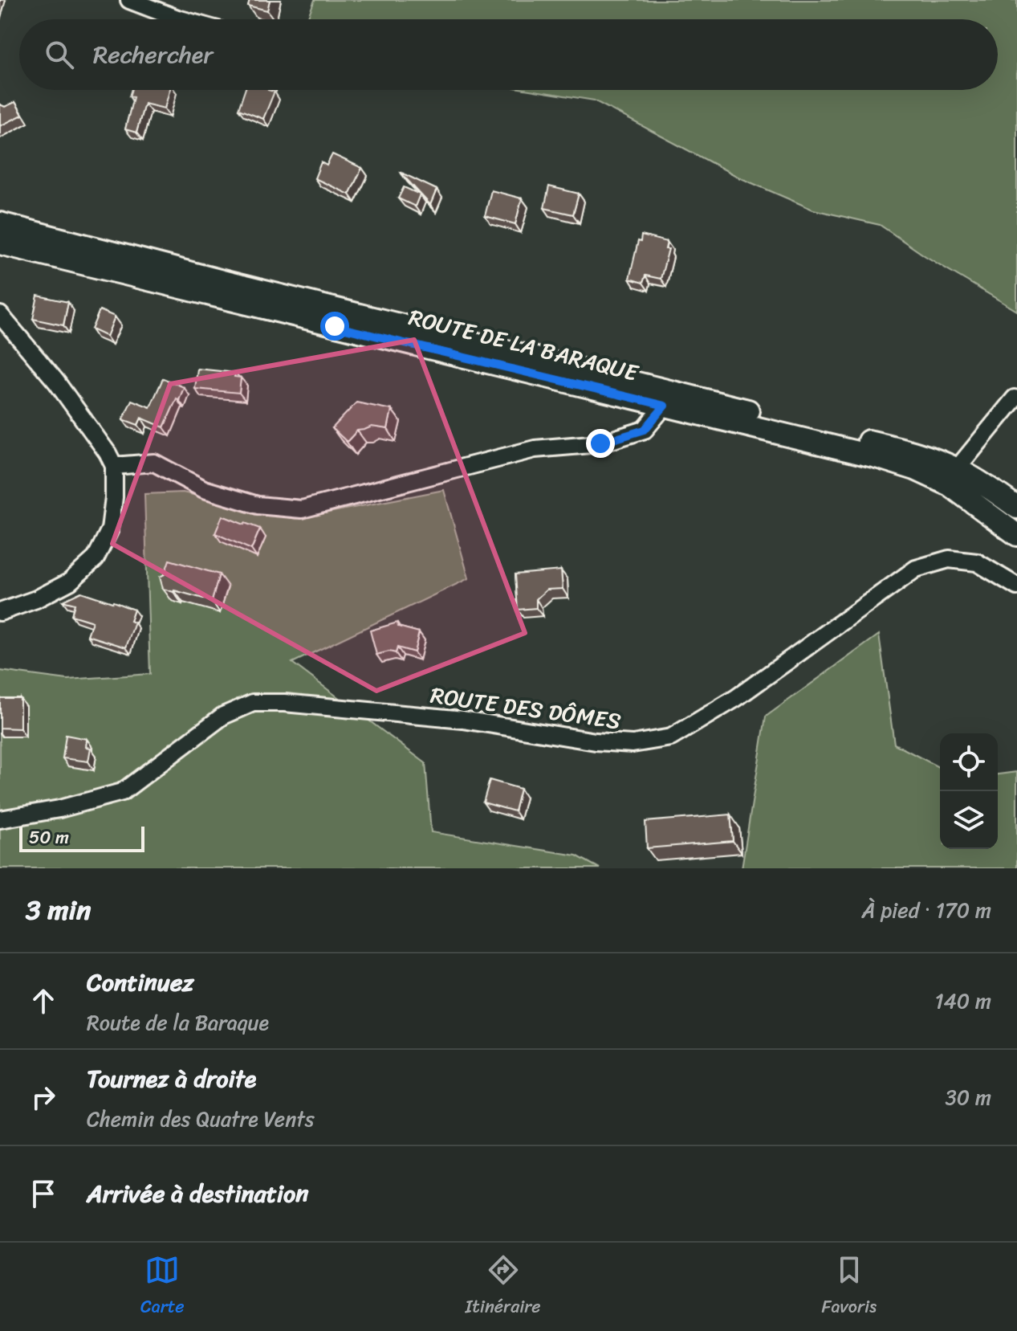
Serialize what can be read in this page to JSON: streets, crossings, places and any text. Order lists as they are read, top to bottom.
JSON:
{
  "streets": {
    "main road": ["ROUTE DE LA BARAQUE"],
    "street": ["ROUTE DES DÔMES"]
  },
  "scale_bar": "50 m",
  "page": {
    "search": "Rechercher",
    "scale": "50 m",
    "heading": ["3 min", "À pied · 170 m"],
    "list": [
      ["Continuez", "Route de la Baraque", "140 m"],
      ["Tournez à droite", "Chemin des Quatre Vents", "30 m"],
      "Arrivée à destination"
    ],
    "nav": ["Carte", "Itinéraire", "Favoris"]
  }
}
